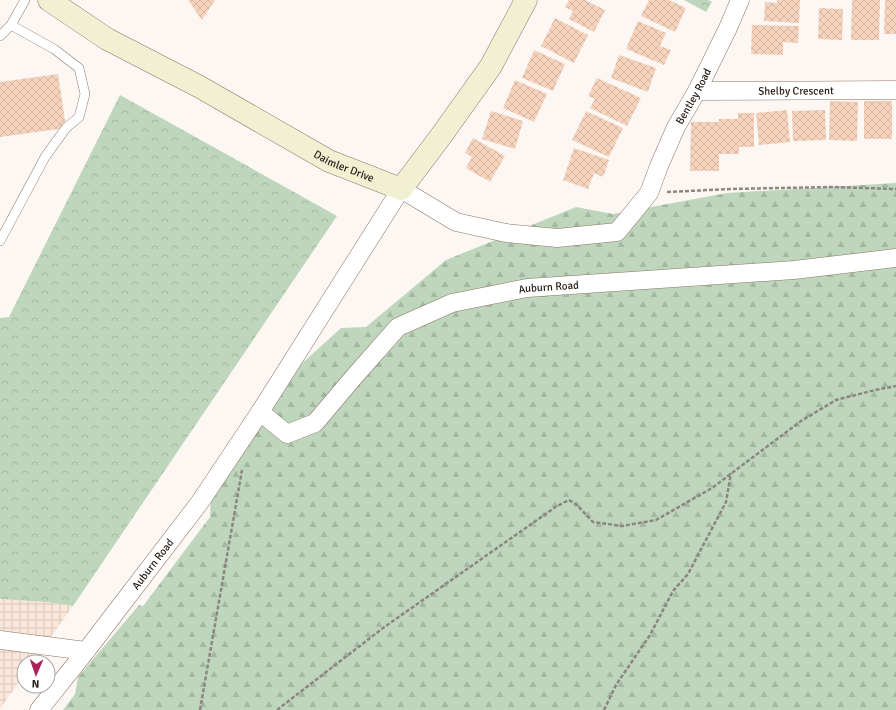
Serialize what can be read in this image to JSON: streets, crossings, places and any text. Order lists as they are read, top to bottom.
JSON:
{
  "streets": {
    "street": [
      "Shelby Crescent",
      "Bentley Road",
      "Daimler Drive",
      "Auburn Road"
    ]
  },
  "crossings": [
    ["Shelby Crescent", "Bentley Road"],
    ["Bentley Road", "Daimler Drive"],
    ["Daimler Drive", "Auburn Road"]
  ],
  "north": "bottom"
}
